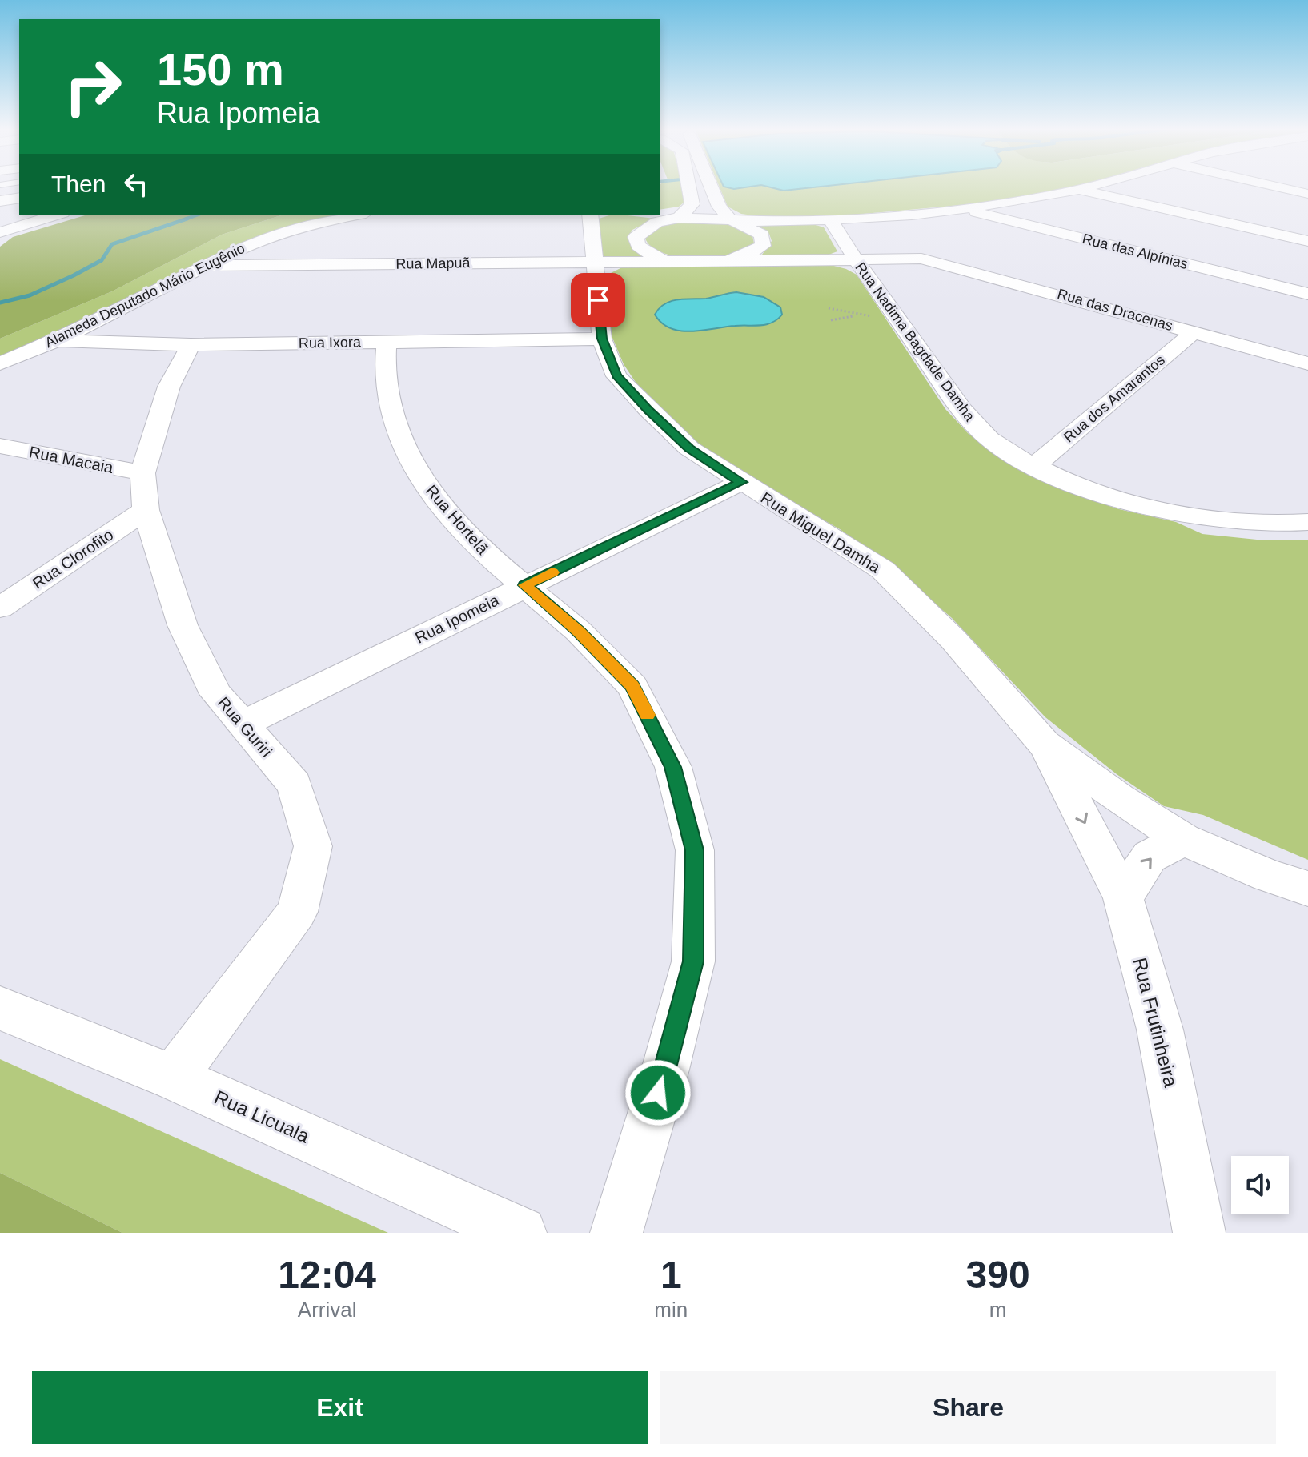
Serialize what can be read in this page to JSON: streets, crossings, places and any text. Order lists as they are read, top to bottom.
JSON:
{
  "streets": {
    "street": [
      "Rua das Alpínias",
      "Rua Mapuã",
      "Alameda Deputado Mário Eugênio",
      "Rua das Dracenas",
      "Rua Nadima Bagdade Damha",
      "Rua Ixora",
      "Rua dos Amarantos",
      "Rua Macaia",
      "Rua Hortelã",
      "Rua Miguel Damha",
      "Rua Clorofito",
      "Rua Ipomeia",
      "Rua Guriri",
      "Rua Frutinheira",
      "Rua Licuala"
    ]
  },
  "crossings": [
    ["Rua Mapuã", "Alameda Deputado Mário Eugênio"],
    ["Rua Mapuã", "Rua Miguel Damha"],
    ["Alameda Deputado Mário Eugênio", "Rua Ixora"],
    ["Rua das Dracenas", "Rua Nadima Bagdade Damha"],
    ["Rua das Dracenas", "Rua dos Amarantos"],
    ["Rua Nadima Bagdade Damha", "Rua dos Amarantos"],
    ["Rua Ixora", "Rua Hortelã"],
    ["Rua Ixora", "Rua Miguel Damha"],
    ["Rua Ixora", "Rua Guriri"],
    ["Rua Macaia", "Rua Guriri"],
    ["Rua Hortelã", "Rua Ipomeia"],
    ["Rua Miguel Damha", "Rua Ipomeia"],
    ["Rua Miguel Damha", "Rua Frutinheira"],
    ["Rua Clorofito", "Rua Guriri"],
    ["Rua Ipomeia", "Rua Guriri"],
    ["Rua Guriri", "Rua Licuala"]
  ],
  "page": {
    "turn": ["150 m", "Rua Ipomeia"],
    "then": "Then",
    "eta": [
      "12:04",
      "Arrival",
      "1",
      "min",
      "390",
      "m"
    ],
    "buttons": ["Exit", "Share"]
  }
}
